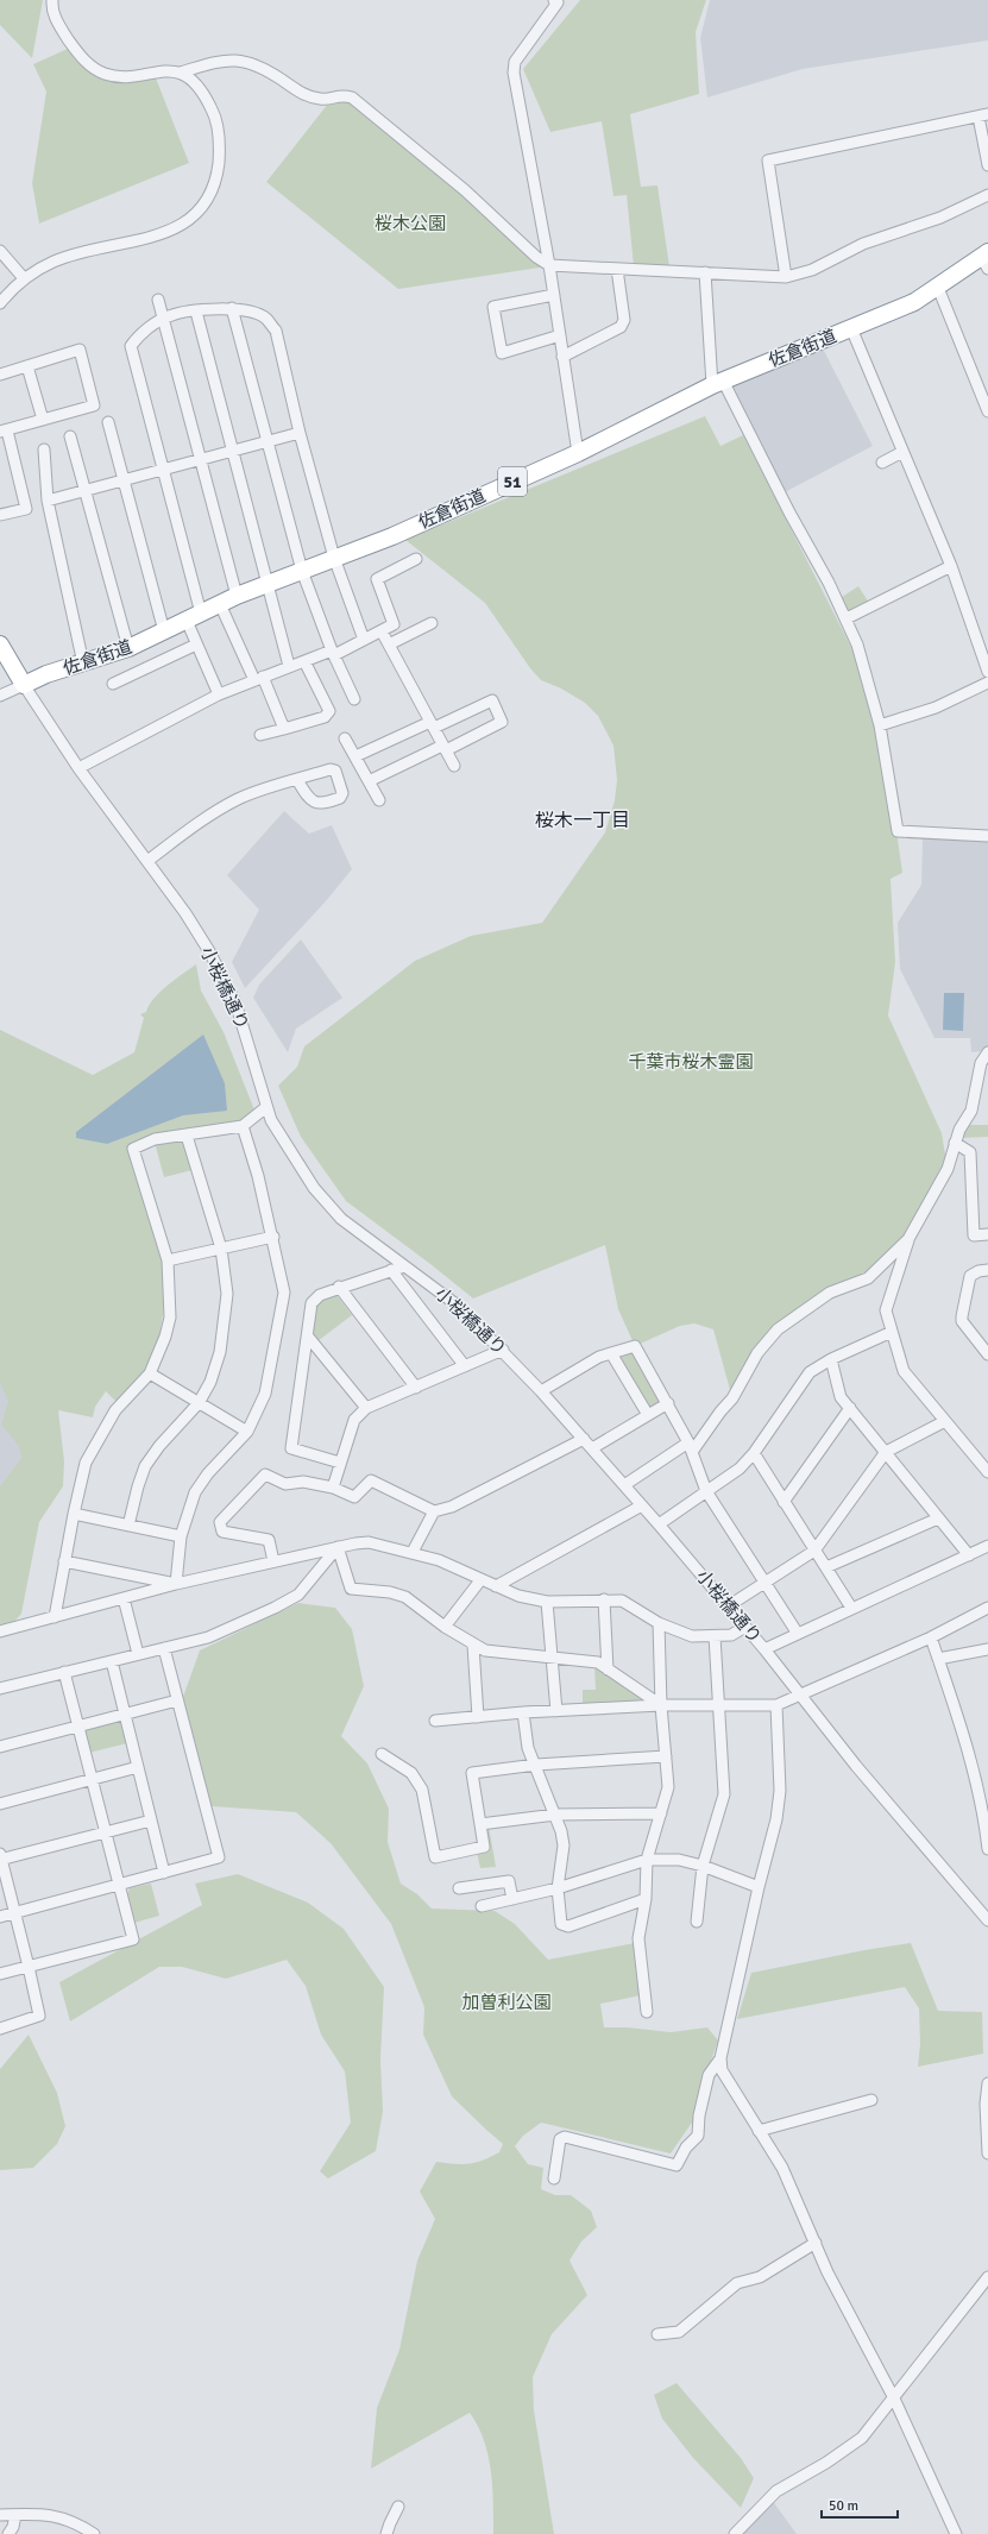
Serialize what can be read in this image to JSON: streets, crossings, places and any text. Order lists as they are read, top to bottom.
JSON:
{
  "streets": {
    "highway": ["佐倉街道", "51"],
    "street": ["小桜橋通り"]
  },
  "crossings": [
    ["佐倉街道", "小桜橋通り"]
  ],
  "districts": ["桜木一丁目"],
  "parks": ["桜木公園", "千葉市桜木霊園", "加曽利公園"],
  "scale_bar": "50 m"
}
